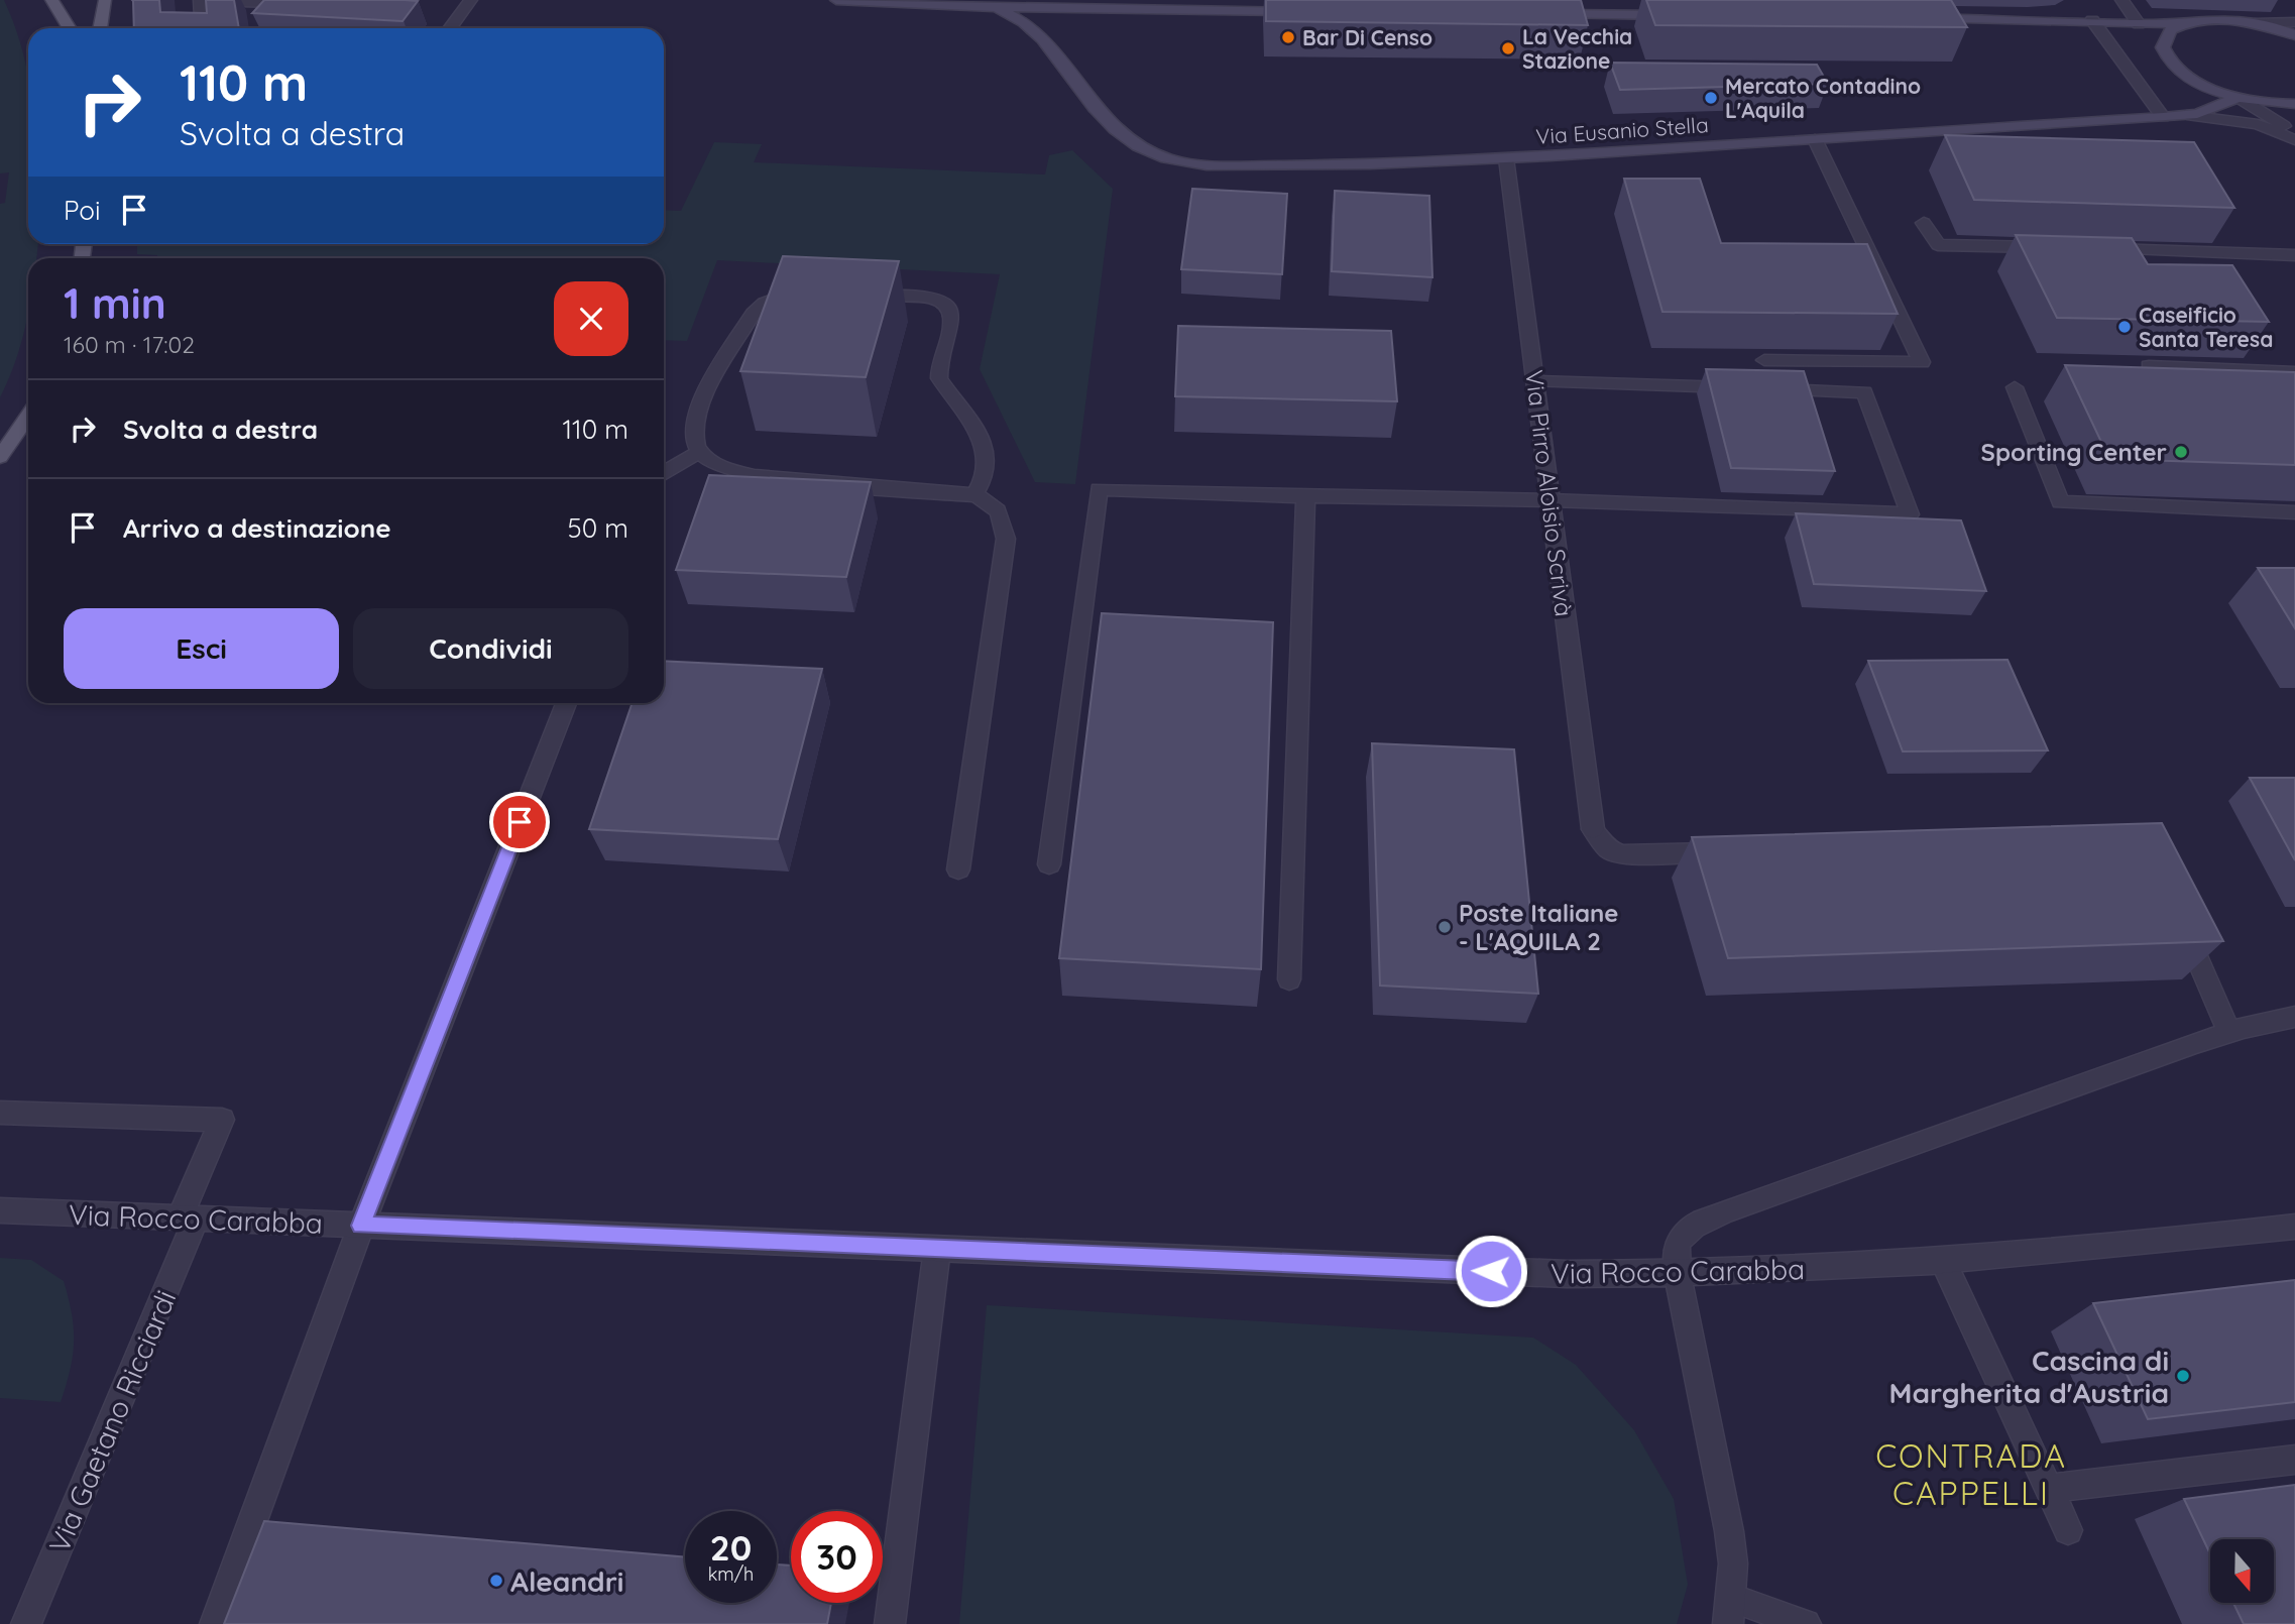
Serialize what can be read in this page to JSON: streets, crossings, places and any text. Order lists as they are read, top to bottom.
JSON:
{
  "streets": {
    "street": [
      "Via Eusanio Stella",
      "Via Pirro Aloisio Scrivà",
      "Via Rocco Carabba",
      "Via Gaetano Ricciardi"
    ]
  },
  "crossings": [
    ["Via Eusanio Stella", "Via Pirro Aloisio Scrivà"],
    ["Via Rocco Carabba", "Via Gaetano Ricciardi"]
  ],
  "districts": ["CONTRADA CAPPELLI"],
  "places": [
    "Bar Di Censo",
    "La Vecchia Stazione",
    "Mercato Contadino L'Aquila",
    "Caseificio Santa Teresa",
    "Sporting Center",
    "Poste Italiane - L'AQUILA 2",
    "Cascina di Margherita d'Austria",
    "Aleandri"
  ],
  "north": "bottom",
  "page": {
    "turn": ["110 m", "Svolta a destra"],
    "then": "Poi",
    "heading": ["1 min", "160 m · 17:02"],
    "list": [
      {
        "name": "Svolta a destra",
        "value": "110 m"
      },
      {
        "name": "Arrivo a destinazione",
        "value": "50 m"
      }
    ],
    "buttons": ["Esci", "Condividi"],
    "speed": "20 km/h",
    "limit": "30"
  }
}
